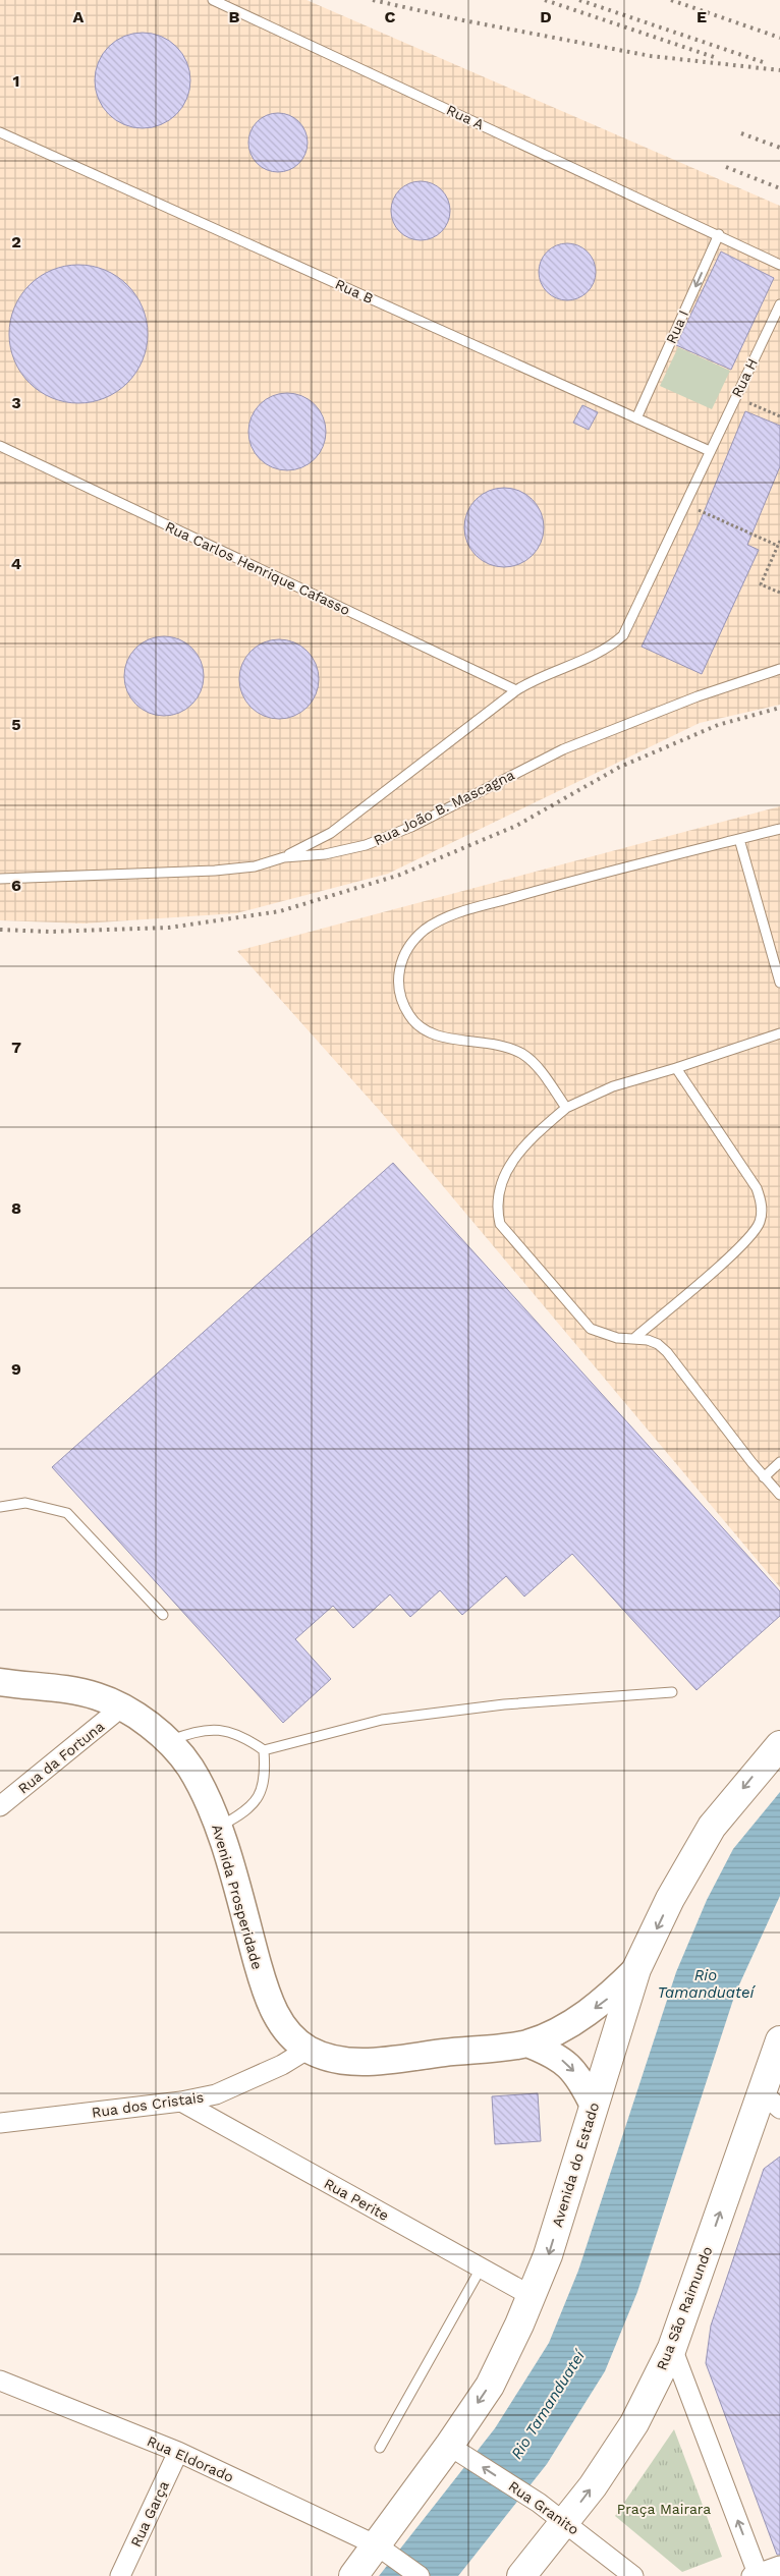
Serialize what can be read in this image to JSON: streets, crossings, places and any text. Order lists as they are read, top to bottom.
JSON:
{
  "streets": {
    "highway": ["Avenida do Estado", "Rua São Raimundo"],
    "main road": ["Avenida Prosperidade"],
    "street": [
      "Rua da Fortuna",
      "Rua dos Cristais",
      "Rua Perite",
      "Rua Eldorado",
      "Rua Granito",
      "Rua Garça"
    ],
    "lane": [
      "Rua A",
      "Rua B",
      "Rua I",
      "Rua H",
      "Rua Carlos Henrique Cafasso",
      "Rua João B. Mascagna"
    ]
  },
  "crossings": [
    ["Rua A", "Rua I"],
    ["Rua B", "Rua I"],
    ["Rua B", "Rua H"],
    ["Rua H", "Rua Carlos Henrique Cafasso"],
    ["Rua H", "Rua João B. Mascagna"],
    ["Rua da Fortuna", "Avenida Prosperidade"],
    ["Avenida Prosperidade", "Rua dos Cristais"],
    ["Rua dos Cristais", "Rua Perite"],
    ["Avenida do Estado", "Rua Perite"],
    ["Avenida do Estado", "Rua Eldorado"],
    ["Avenida do Estado", "Rua Granito"],
    ["Rua São Raimundo", "Rua Granito"],
    ["Rua Eldorado", "Rua Garça"]
  ],
  "one_way": [
    "Rua I",
    "Avenida do Estado",
    "Rua São Raimundo",
    "Rua Granito"
  ],
  "water": ["Rio Tamanduateí"],
  "parks": ["Praça Mairara"],
  "grid": {
    "columns": [
      "A",
      "B",
      "C",
      "D",
      "E"
    ],
    "rows": [
      "1",
      "2",
      "3",
      "4",
      "5",
      "6",
      "7",
      "8",
      "9"
    ]
  }
}
